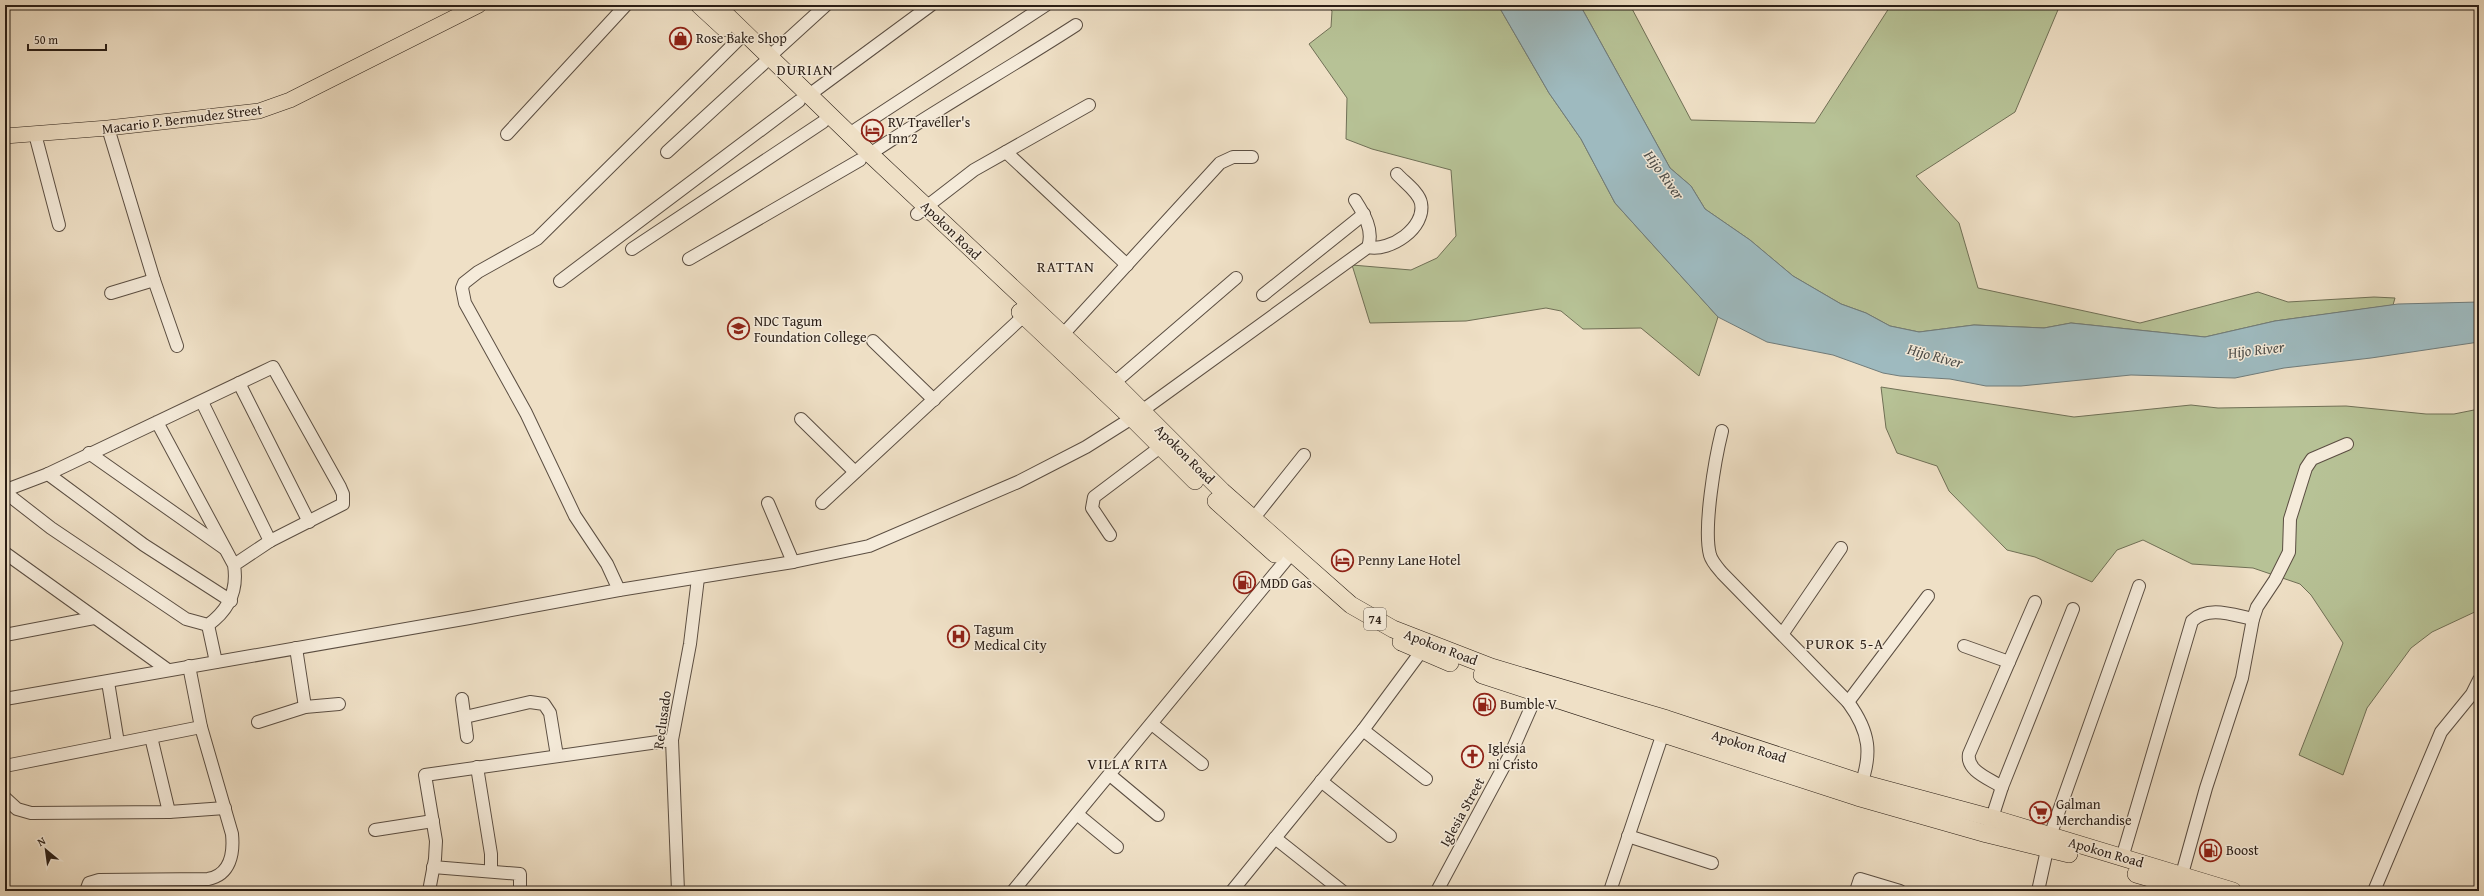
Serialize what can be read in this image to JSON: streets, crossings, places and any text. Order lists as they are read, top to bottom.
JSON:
{
  "streets": {
    "highway": ["Apokon Road", "74"],
    "main road": ["Macario P. Bermudez Street"],
    "street": ["Reclusado", "Iglesia Street"]
  },
  "crossings": [
    ["Apokon Road", "Iglesia Street"]
  ],
  "districts": [
    "DURIAN",
    "RATTAN",
    "PUROK 5-A",
    "VILLA RITA"
  ],
  "water": ["Hijo River"],
  "places": {
    "shop": ["Rose Bake Shop"],
    "hotel": ["RV Traveller's Inn 2", "Penny Lane Hotel"],
    "school or university": ["NDC Tagum Foundation College"],
    "fuel station": ["MDD Gas", "Bumble V", "Boost"],
    "hospital": ["Tagum Medical City"],
    "church": ["Iglesia ni Cristo"],
    "supermarket": ["Galman Merchandise"]
  },
  "scale_bar": "50 m",
  "north": "top left"
}
